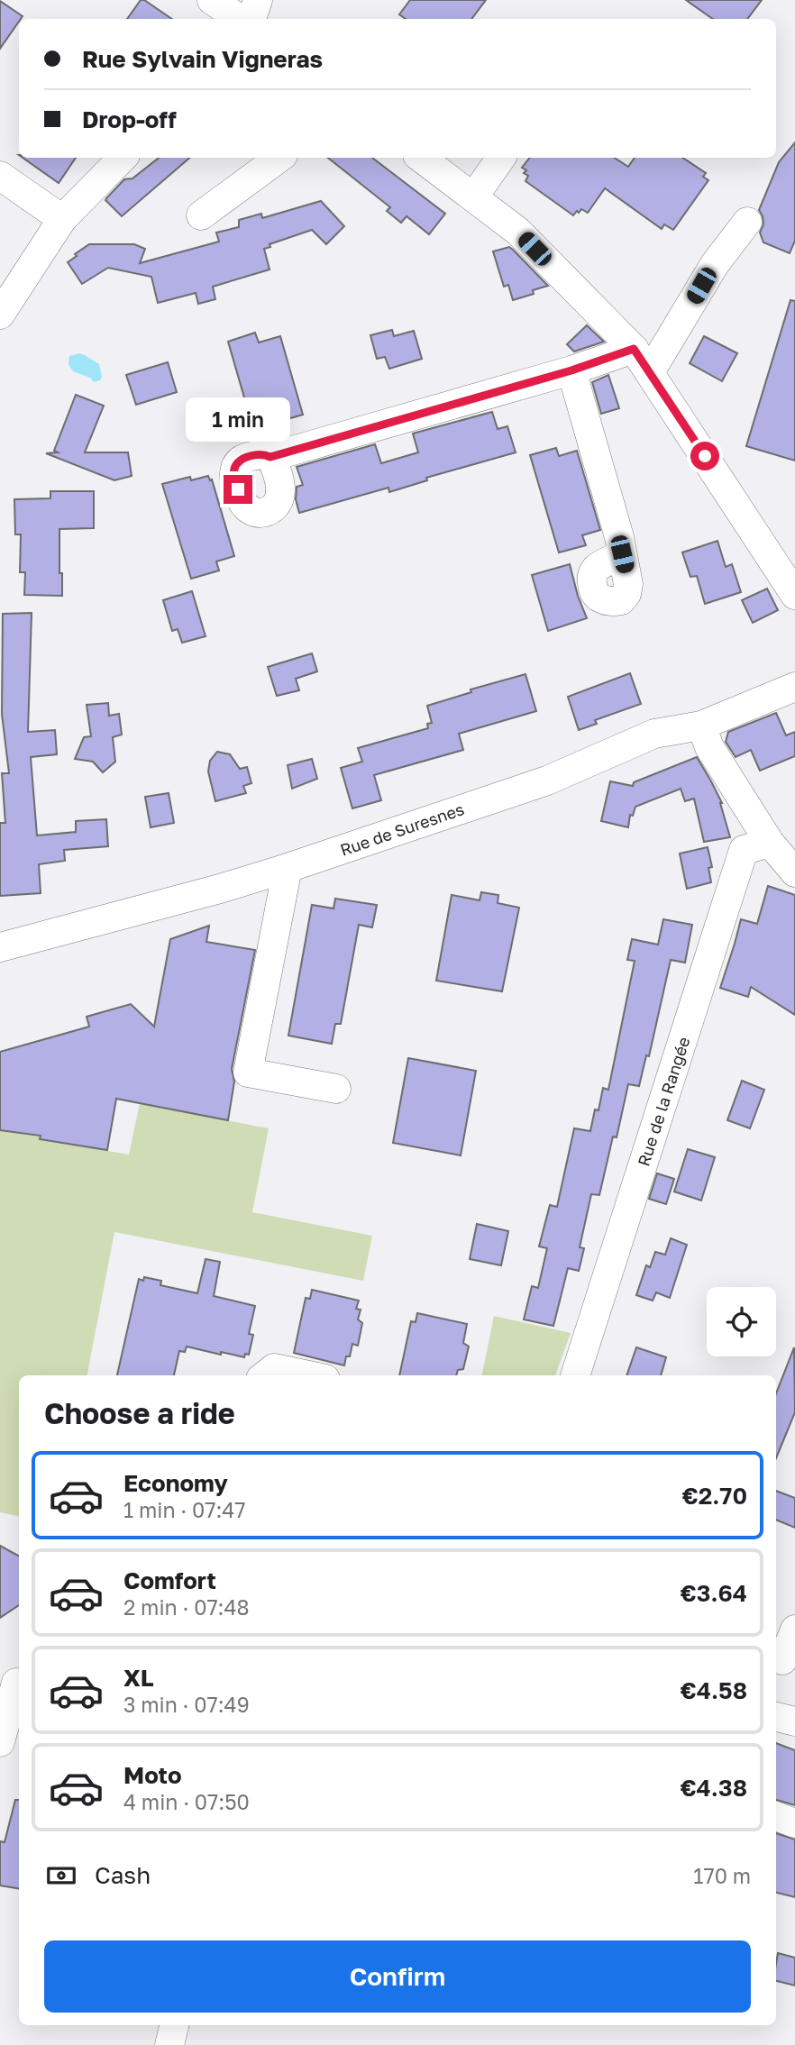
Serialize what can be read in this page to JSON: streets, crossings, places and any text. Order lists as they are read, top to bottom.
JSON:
{
  "streets": {
    "street": ["Rue de Suresnes", "Rue de la Rangée"]
  },
  "page": {
    "banner": ["Rue Sylvain Vigneras", "Drop-off"],
    "bubble": "1 min",
    "heading": "Choose a ride",
    "list": [
      {
        "name": "Economy",
        "note": "1 min · 07:47",
        "value": "€2.70"
      },
      {
        "name": "Comfort",
        "note": "2 min · 07:48",
        "value": "€3.64"
      },
      {
        "name": "XL",
        "note": "3 min · 07:49",
        "value": "€4.58"
      },
      {
        "name": "Moto",
        "note": "4 min · 07:50",
        "value": "€4.38"
      }
    ],
    "pay": ["Cash", "170 m"],
    "buttons": "Confirm"
  }
}
